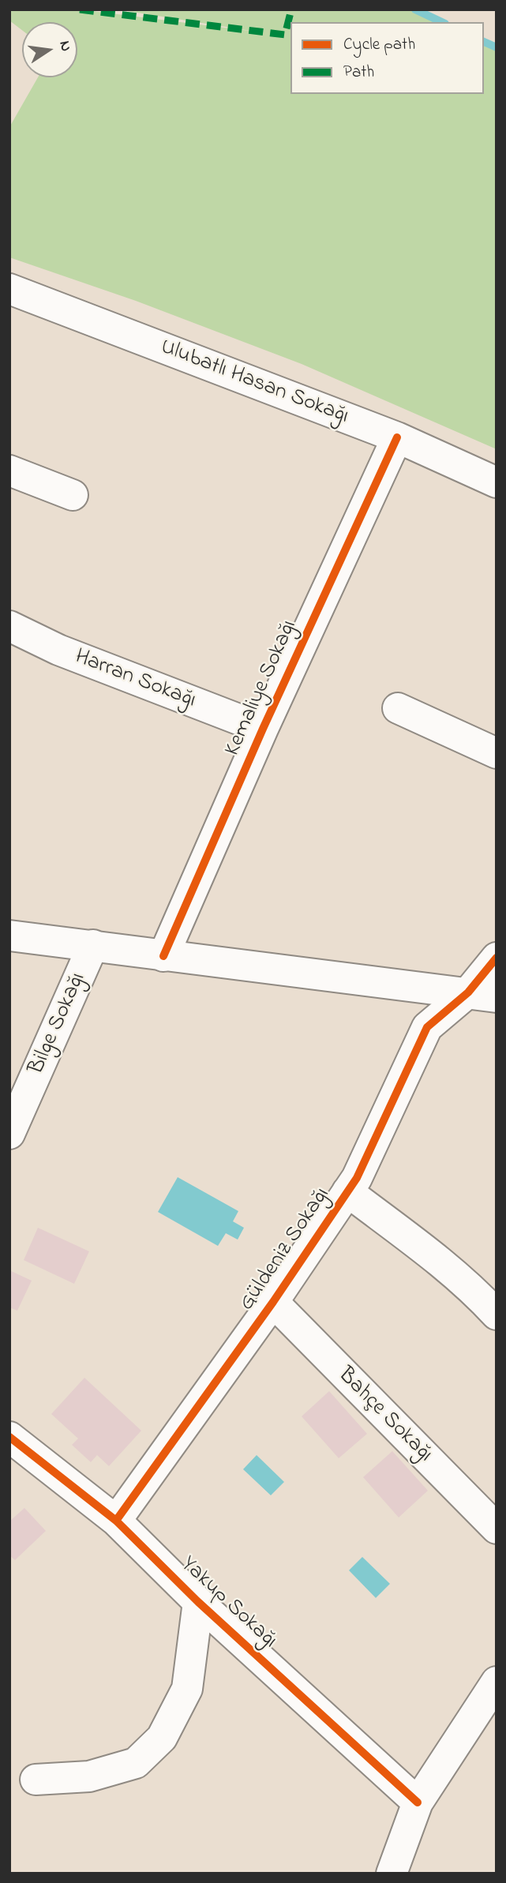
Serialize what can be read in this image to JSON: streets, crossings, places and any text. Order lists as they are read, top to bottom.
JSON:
{
  "streets": {
    "street": [
      "Ulubatlı Hasan Sokağı",
      "Harran Sokağı",
      "Kemaliye Sokağı",
      "Bilge Sokağı",
      "Güldeniz Sokağı",
      "Bahçe Sokağı",
      "Yakup Sokağı"
    ]
  },
  "crossings": [
    ["Ulubatlı Hasan Sokağı", "Kemaliye Sokağı"],
    ["Harran Sokağı", "Kemaliye Sokağı"],
    ["Güldeniz Sokağı", "Bahçe Sokağı"],
    ["Güldeniz Sokağı", "Yakup Sokağı"]
  ],
  "legend": ["Cycle path", "Path"],
  "north": "right"
}
